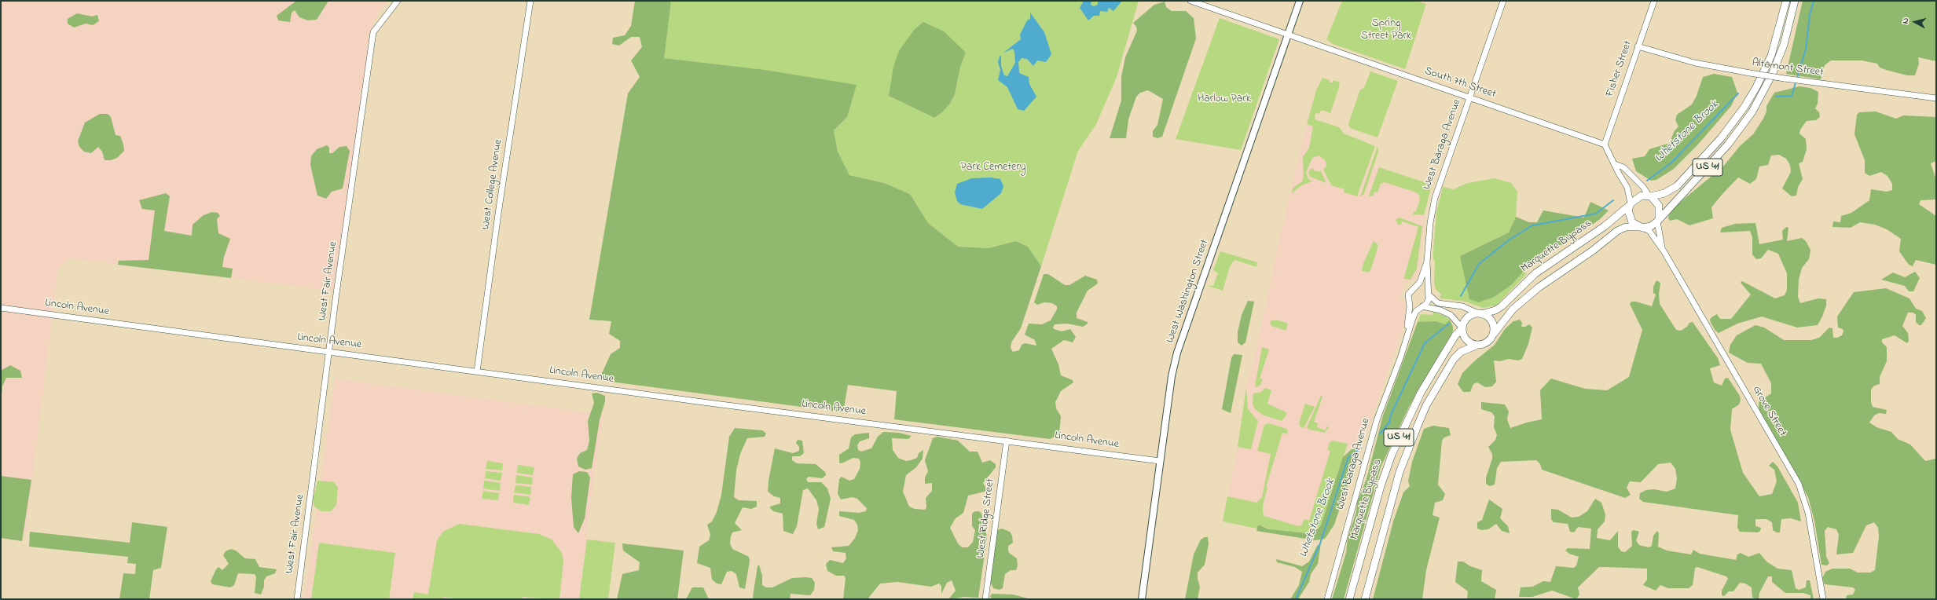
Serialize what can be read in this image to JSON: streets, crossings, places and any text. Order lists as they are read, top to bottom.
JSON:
{
  "streets": {
    "highway": ["US 41", "Marquette Bypass"],
    "main road": ["West Washington Street"],
    "street": [
      "Altamont Street",
      "Fisher Street",
      "South 7th Street",
      "West Baraga Avenue",
      "West College Avenue",
      "West Fair Avenue",
      "Lincoln Avenue",
      "Grove Street",
      "West Ridge Street"
    ]
  },
  "crossings": [
    ["Altamont Street", "Fisher Street"],
    ["Fisher Street", "South 7th Street"],
    ["South 7th Street", "West Baraga Avenue"],
    ["South 7th Street", "West Washington Street"],
    ["US 41", "Marquette Bypass"],
    ["US 41", "Grove Street"],
    ["West College Avenue", "Lincoln Avenue"],
    ["Marquette Bypass", "Grove Street"],
    ["West Fair Avenue", "Lincoln Avenue"],
    ["West Washington Street", "Lincoln Avenue"],
    ["Lincoln Avenue", "West Ridge Street"]
  ],
  "water": ["Whetstone Brook"],
  "parks": ["Spring Street Park", "Harlow Park", "Park Cemetery"],
  "north": "left"
}
